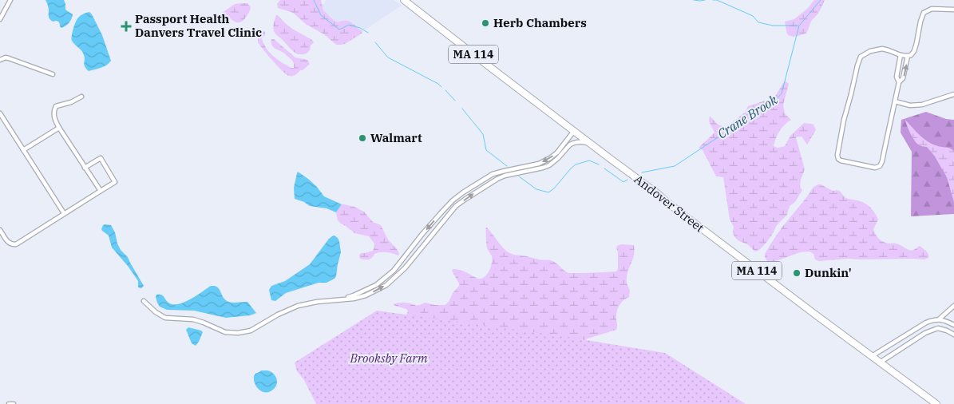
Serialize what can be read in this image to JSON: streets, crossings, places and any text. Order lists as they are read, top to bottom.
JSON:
{
  "streets": {
    "highway": ["MA 114", "Andover Street"]
  },
  "water": ["Crane Brook"],
  "parks": ["Brooksby Farm"],
  "places": {
    "other": ["Herb Chambers", "Walmart", "Dunkin'"],
    "health": ["Passport Health Danvers Travel Clinic"]
  }
}
